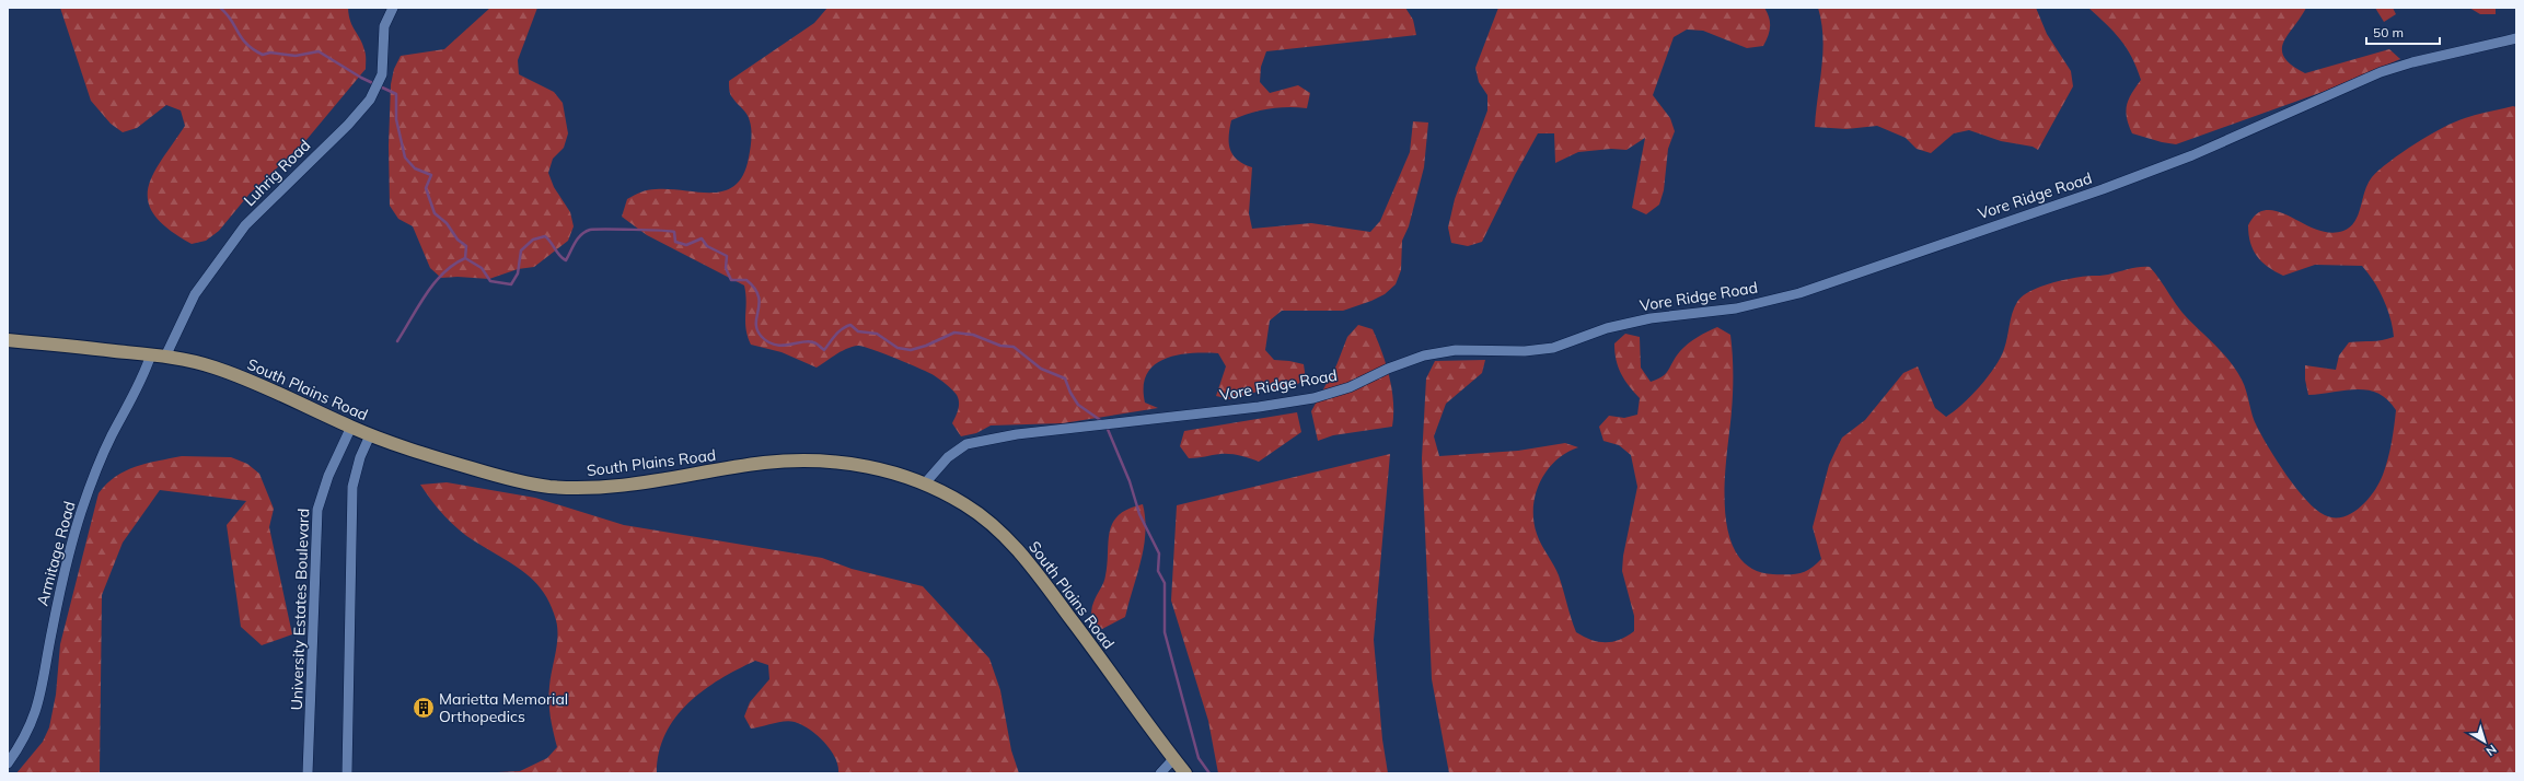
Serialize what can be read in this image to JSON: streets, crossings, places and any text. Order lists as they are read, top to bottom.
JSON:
{
  "streets": {
    "main road": ["South Plains Road"],
    "street": [
      "Luhrig Road",
      "Vore Ridge Road",
      "Armitage Road",
      "University Estates Boulevard"
    ]
  },
  "crossings": [
    ["Luhrig Road", "South Plains Road"],
    ["Vore Ridge Road", "South Plains Road"],
    ["South Plains Road", "Armitage Road"],
    ["South Plains Road", "University Estates Boulevard"]
  ],
  "places": {
    "building": ["Marietta Memorial Orthopedics"]
  },
  "scale_bar": "50 m",
  "north": "bottom right"
}
